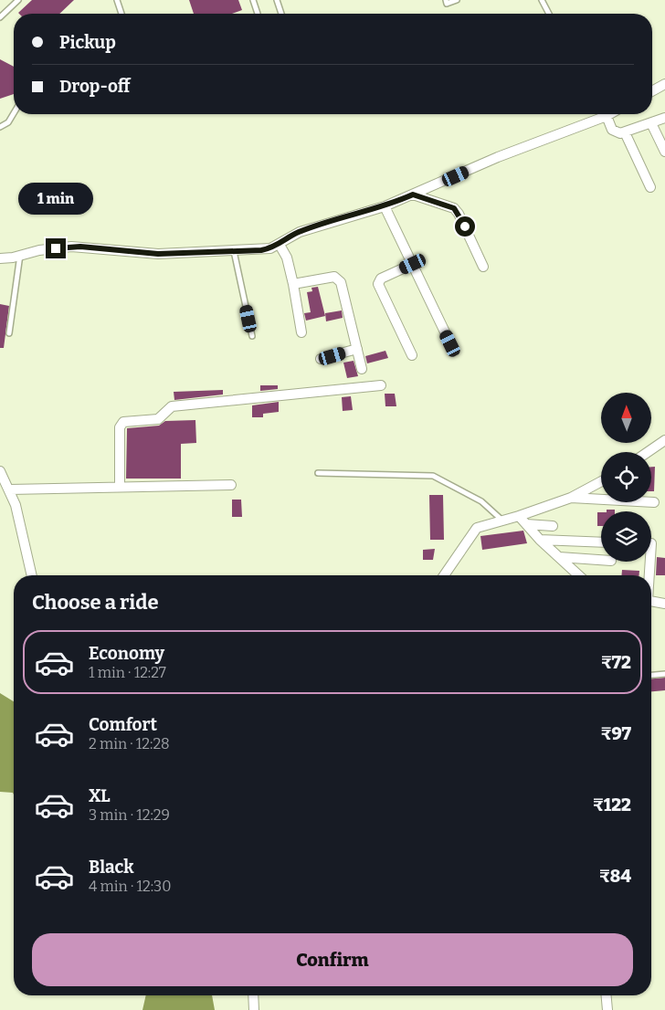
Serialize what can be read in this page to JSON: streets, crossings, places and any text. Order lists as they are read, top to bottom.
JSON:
{
  "north": "top",
  "page": {
    "banner": ["Pickup", "Drop-off"],
    "bubble": "1 min",
    "heading": "Choose a ride",
    "list": [
      {
        "name": "Economy",
        "note": "1 min · 12:27",
        "value": "₹72"
      },
      {
        "name": "Comfort",
        "note": "2 min · 12:28",
        "value": "₹97"
      },
      {
        "name": "XL",
        "note": "3 min · 12:29",
        "value": "₹122"
      },
      {
        "name": "Black",
        "note": "4 min · 12:30",
        "value": "₹84"
      }
    ],
    "buttons": "Confirm"
  }
}
